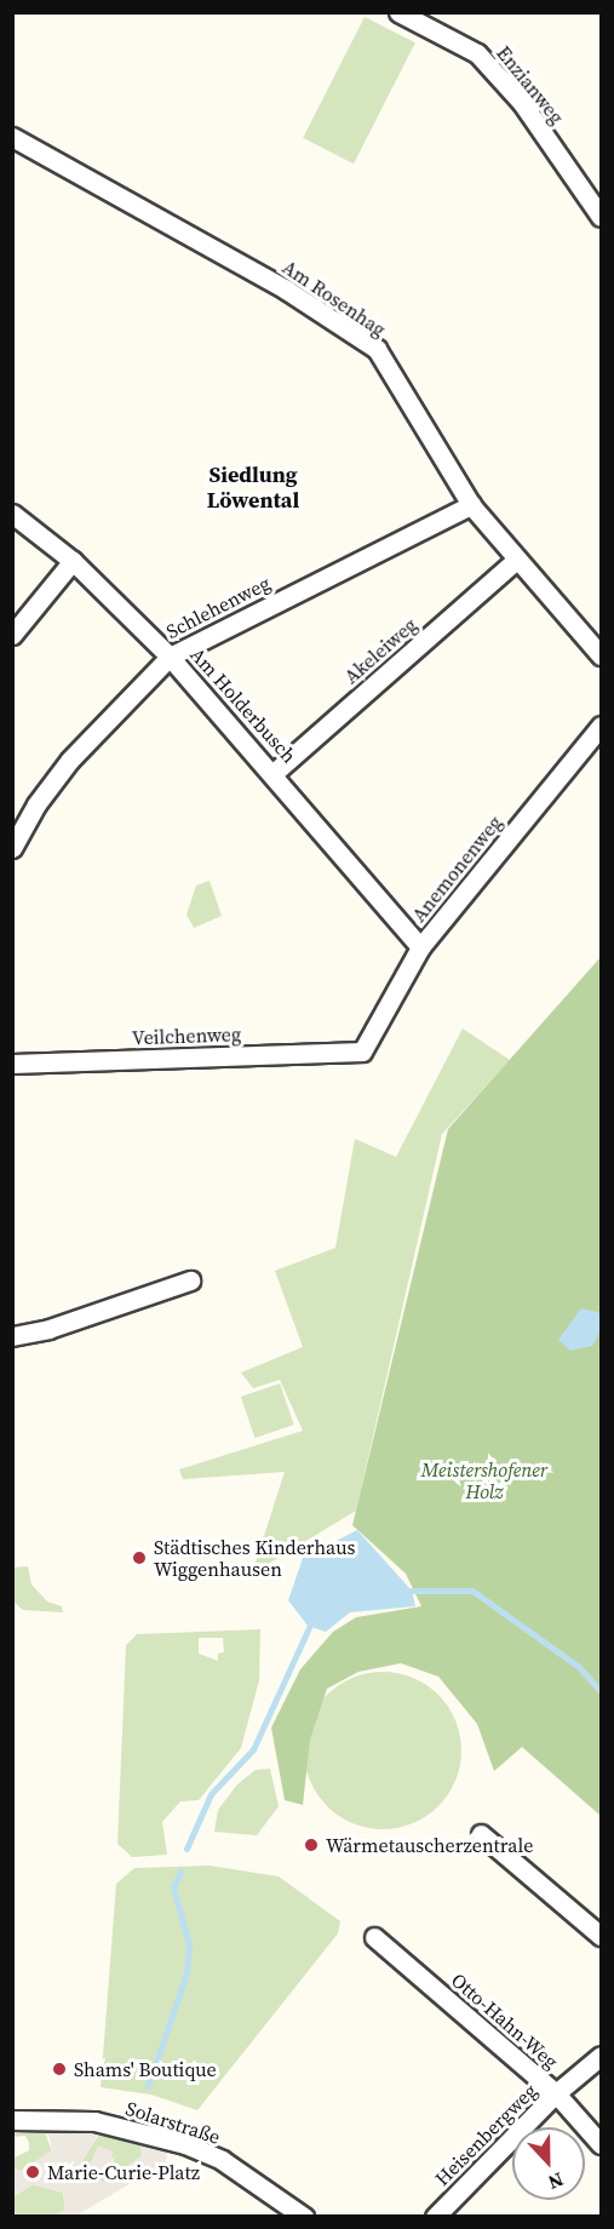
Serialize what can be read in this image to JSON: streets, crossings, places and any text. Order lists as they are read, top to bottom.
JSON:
{
  "streets": {
    "street": [
      "Enzianweg",
      "Am Rosenhag",
      "Schlehenweg",
      "Akeleiweg",
      "Am Holderbusch",
      "Anemonenweg",
      "Veilchenweg",
      "Otto-Hahn-Weg",
      "Solarstraße",
      "Heisenbergweg"
    ]
  },
  "crossings": [
    ["Am Rosenhag", "Schlehenweg"],
    ["Am Rosenhag", "Akeleiweg"],
    ["Schlehenweg", "Am Holderbusch"],
    ["Akeleiweg", "Am Holderbusch"],
    ["Am Holderbusch", "Anemonenweg"],
    ["Anemonenweg", "Veilchenweg"],
    ["Otto-Hahn-Weg", "Heisenbergweg"]
  ],
  "districts": ["Siedlung Löwental"],
  "parks": ["Meistershofener Holz"],
  "places": [
    "Städtisches Kinderhaus Wiggenhausen",
    "Wärmetauscherzentrale",
    "Shams' Boutique",
    "Marie-Curie-Platz"
  ],
  "north": "bottom"
}
